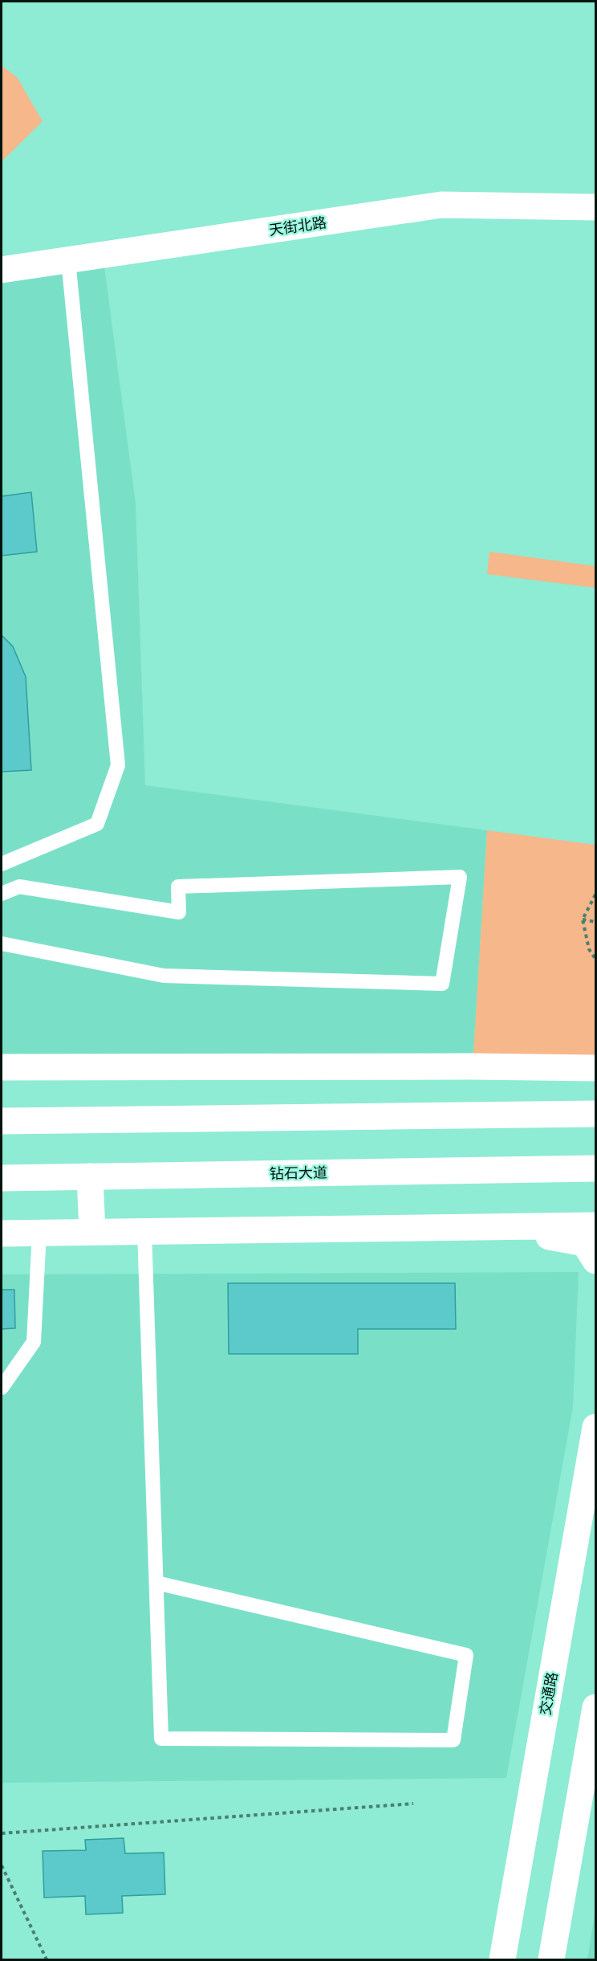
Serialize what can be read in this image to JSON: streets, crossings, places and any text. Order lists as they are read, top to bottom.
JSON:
{
  "streets": {
    "main road": ["天街北路", "钻石大道", "交通路"]
  }
}
